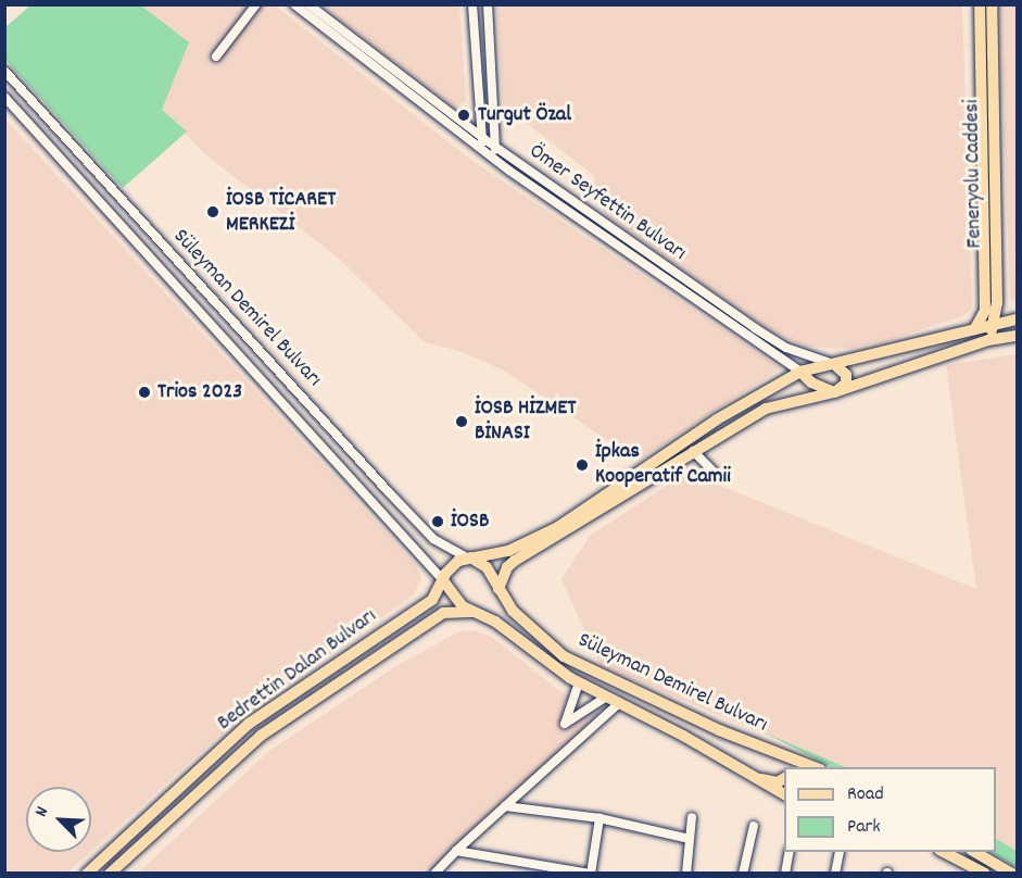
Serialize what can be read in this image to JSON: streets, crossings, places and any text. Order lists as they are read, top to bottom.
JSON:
{
  "streets": {
    "main road": ["Feneryolu Caddesi", "Süleyman Demirel Bulvarı", "Bedrettin Dalan Bulvarı"],
    "street": ["Ömer Seyfettin Bulvarı"]
  },
  "crossings": [
    ["Süleyman Demirel Bulvarı", "Bedrettin Dalan Bulvarı"]
  ],
  "places": [
    "Turgut Özal",
    "İOSB TİCARET MERKEZİ",
    "Trios 2023",
    "İOSB HİZMET BİNASI",
    "İpkas Kooperatif Camii",
    "İOSB"
  ],
  "legend": ["Road", "Park"],
  "north": "top left"
}
